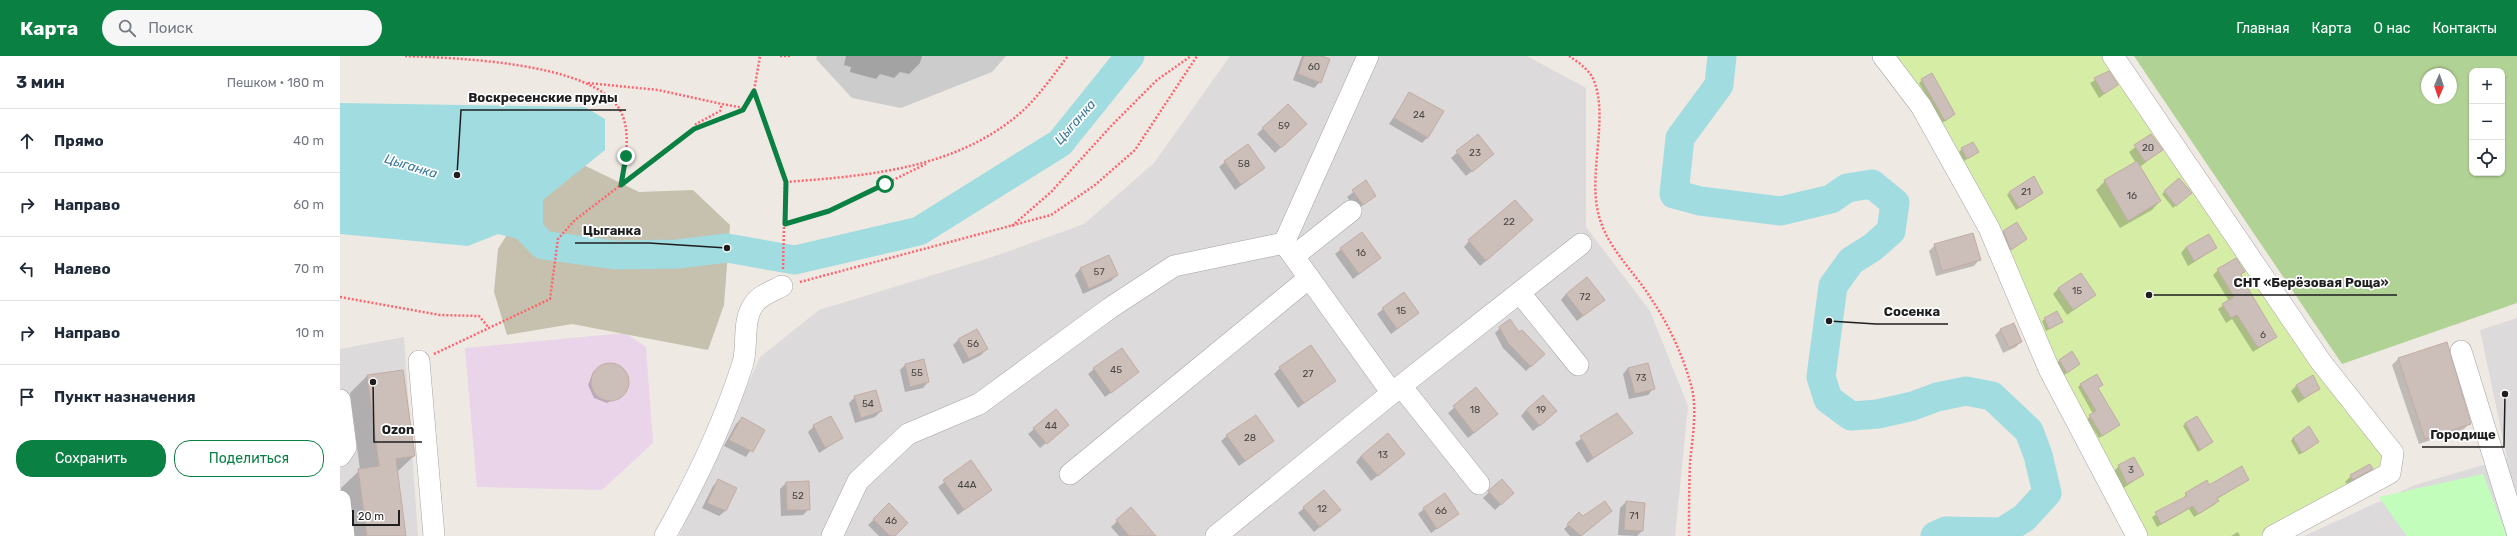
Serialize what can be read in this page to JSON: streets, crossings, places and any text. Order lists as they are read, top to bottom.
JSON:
{
  "water": ["Цыганка"],
  "places": [
    "Воскресенские пруды",
    "Цыганка",
    "СНТ «Берёзовая Роща»",
    "Сосенка",
    "Ozon",
    "Городище"
  ],
  "house_numbers": [
    "60",
    "24",
    "59",
    "20",
    "23",
    "58",
    "21",
    "16",
    "22",
    "16",
    "57",
    "15",
    "72",
    "15",
    "6",
    "56",
    "45",
    "55",
    "27",
    "73",
    "54",
    "18",
    "19",
    "44",
    "28",
    "13",
    "3",
    "44А",
    "52",
    "12",
    "66",
    "71",
    "46"
  ],
  "scale_bar": "20 m",
  "north": "bottom",
  "page": {
    "header": "Карта",
    "search": "Поиск",
    "nav": [
      "Главная",
      "Карта",
      "О нас",
      "Контакты"
    ],
    "heading": ["3 мин", "Пешком · 180 m"],
    "map_buttons": ["+", "−"],
    "list": [
      ["Прямо", "40 m"],
      ["Направо", "60 m"],
      ["Налево", "70 m"],
      ["Направо", "10 m"],
      "Пункт назначения"
    ],
    "buttons": ["Сохранить", "Поделиться"],
    "scale": "20 m"
  }
}
